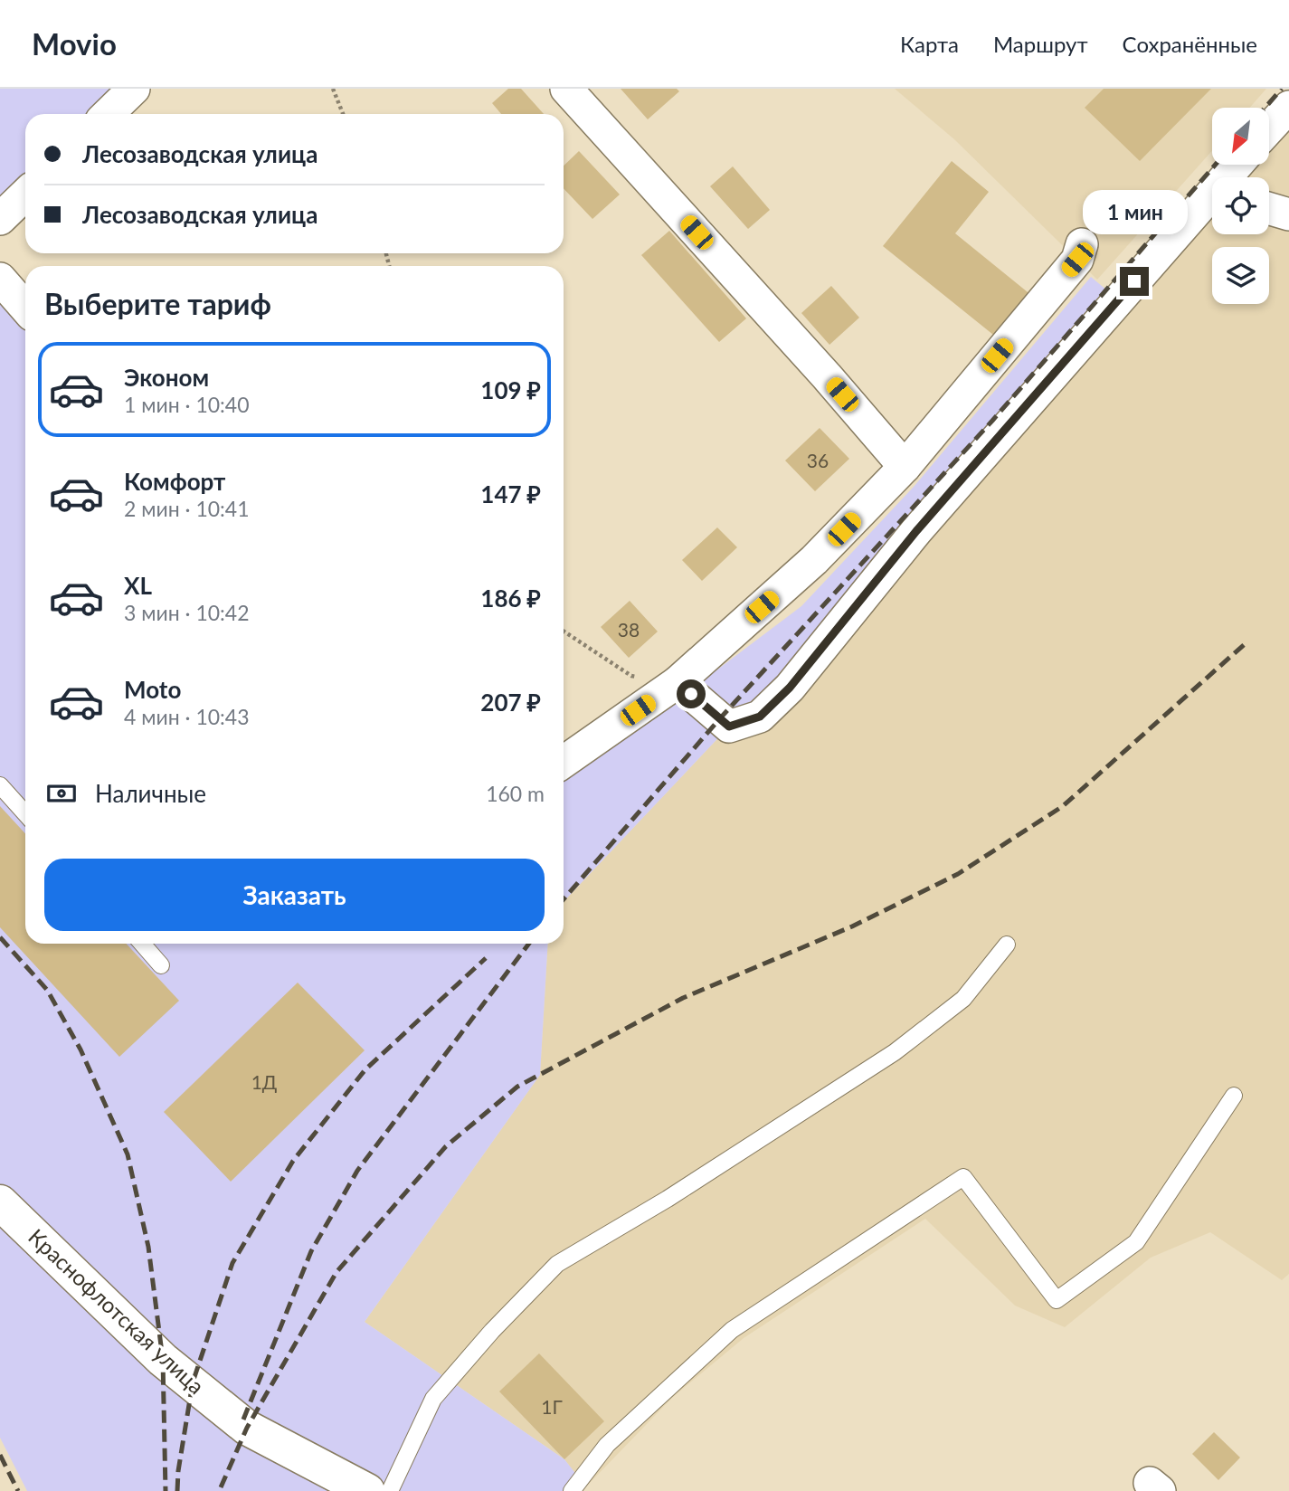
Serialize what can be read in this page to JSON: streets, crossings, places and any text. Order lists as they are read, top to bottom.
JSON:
{
  "streets": {
    "street": ["Краснофлотская улица"]
  },
  "house_numbers": [
    "36",
    "38",
    "1Д",
    "1Г"
  ],
  "north": "bottom left",
  "page": {
    "header": "Movio",
    "nav": ["Карта", "Маршрут", "Сохранённые"],
    "banner": ["Лесозаводская улица", "Лесозаводская улица"],
    "bubble": "1 мин",
    "heading": "Выберите тариф",
    "list": [
      {
        "name": "Эконом",
        "note": "1 мин · 10:40",
        "value": "109 ₽"
      },
      {
        "name": "Комфорт",
        "note": "2 мин · 10:41",
        "value": "147 ₽"
      },
      {
        "name": "XL",
        "note": "3 мин · 10:42",
        "value": "186 ₽"
      },
      {
        "name": "Moto",
        "note": "4 мин · 10:43",
        "value": "207 ₽"
      }
    ],
    "pay": ["Наличные", "160 m"],
    "buttons": "Заказать"
  }
}
